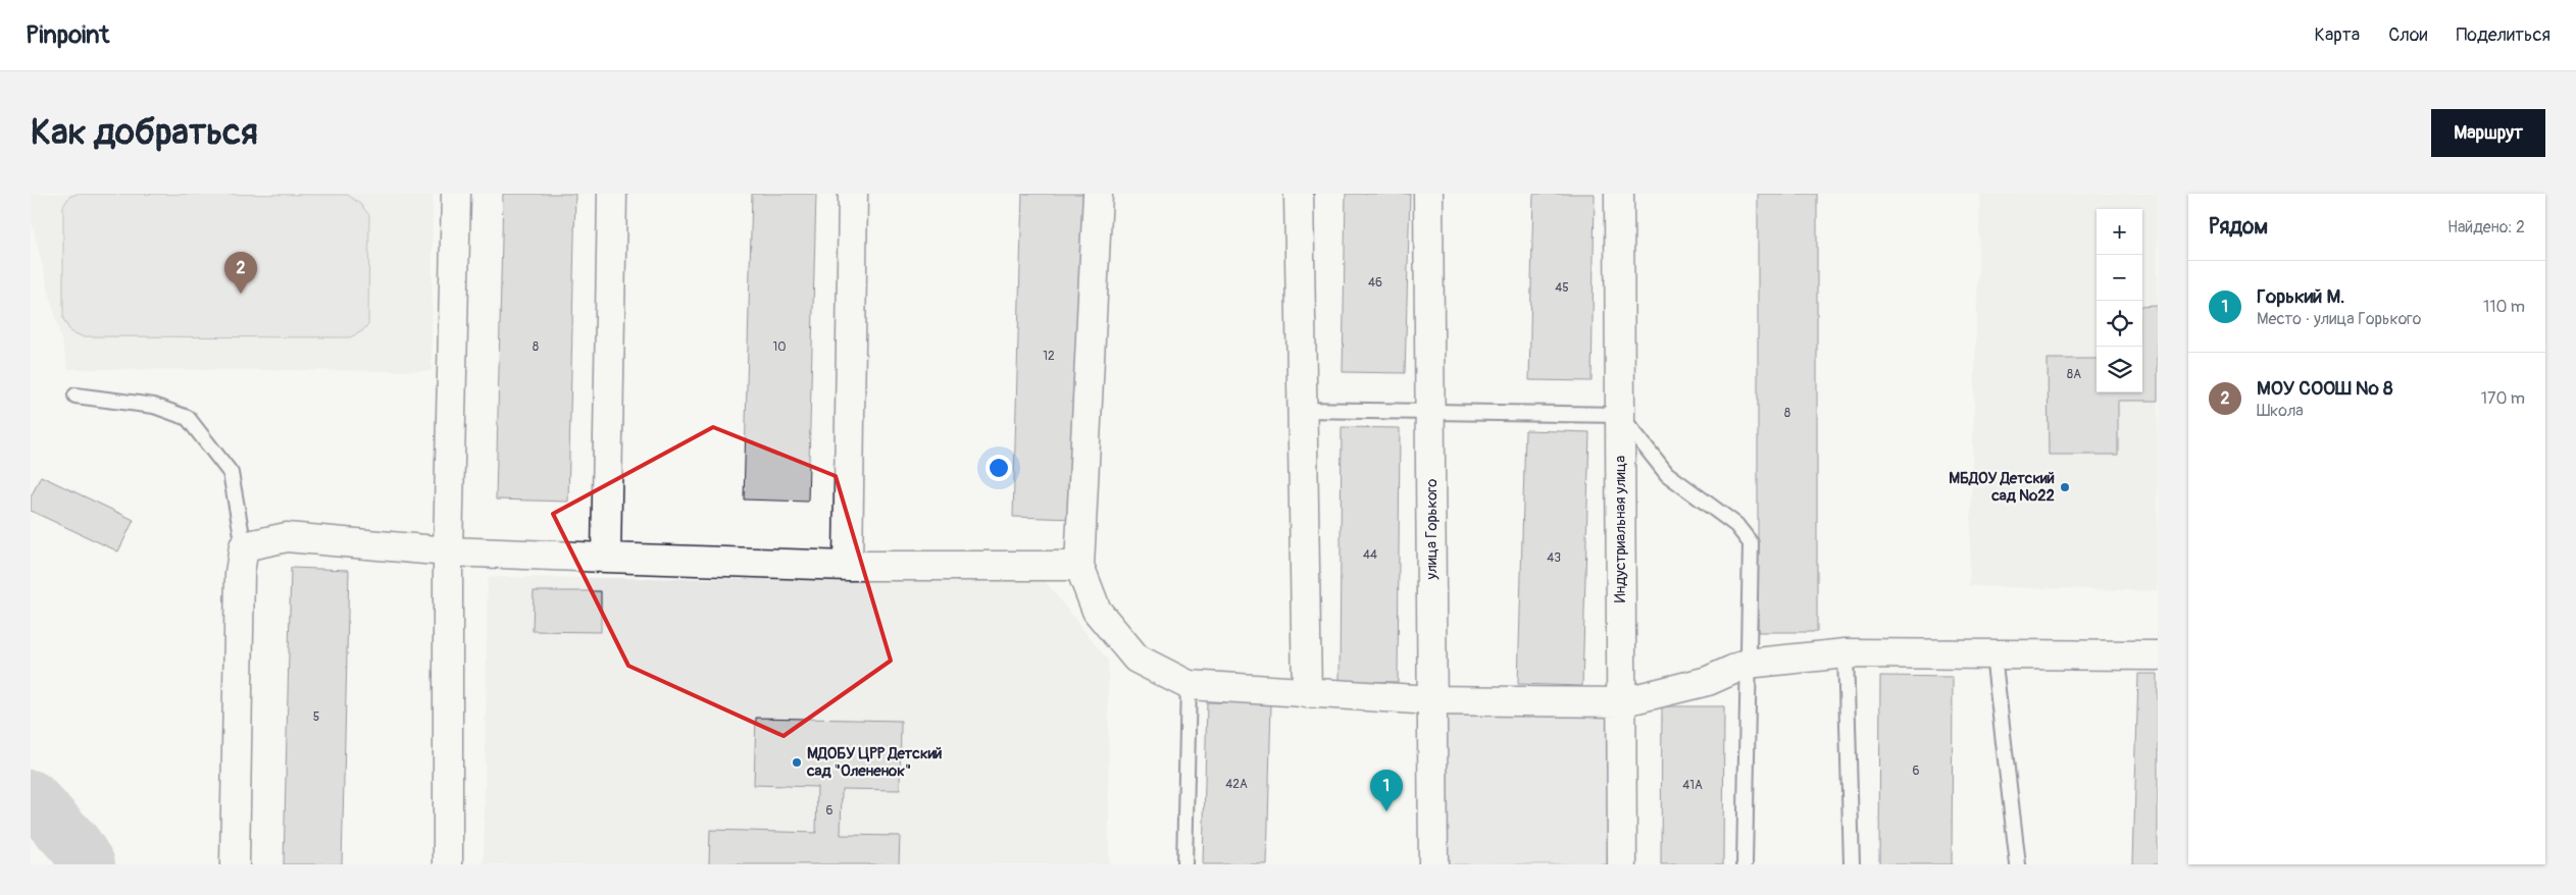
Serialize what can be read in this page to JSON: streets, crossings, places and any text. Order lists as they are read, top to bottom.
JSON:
{
  "streets": {
    "street": ["улица Горького", "Индустриальная улица"]
  },
  "places": ["МБДОУ Детский сад №22", "МДОБУ ЦРР Детский сад \"Олененок\""],
  "house_numbers": [
    "46",
    "45",
    "8",
    "10",
    "12",
    "8А",
    "8",
    "44",
    "43",
    "5",
    "6",
    "42А",
    "41А",
    "6"
  ],
  "page": {
    "header": "Pinpoint",
    "nav": ["Карта", "Слои", "Поделиться"],
    "buttons": "Маршрут",
    "title": "Как добраться",
    "heading": ["Рядом", "Найдено: 2"],
    "map_buttons": ["+", "−"],
    "pins": ["2", "1"],
    "list": [
      {
        "mark": "1",
        "name": "Горький М.",
        "note": "Место · улица Горького",
        "value": "110 m"
      },
      {
        "mark": "2",
        "name": "МОУ СООШ № 8",
        "note": "Школа",
        "value": "170 m"
      }
    ]
  }
}
